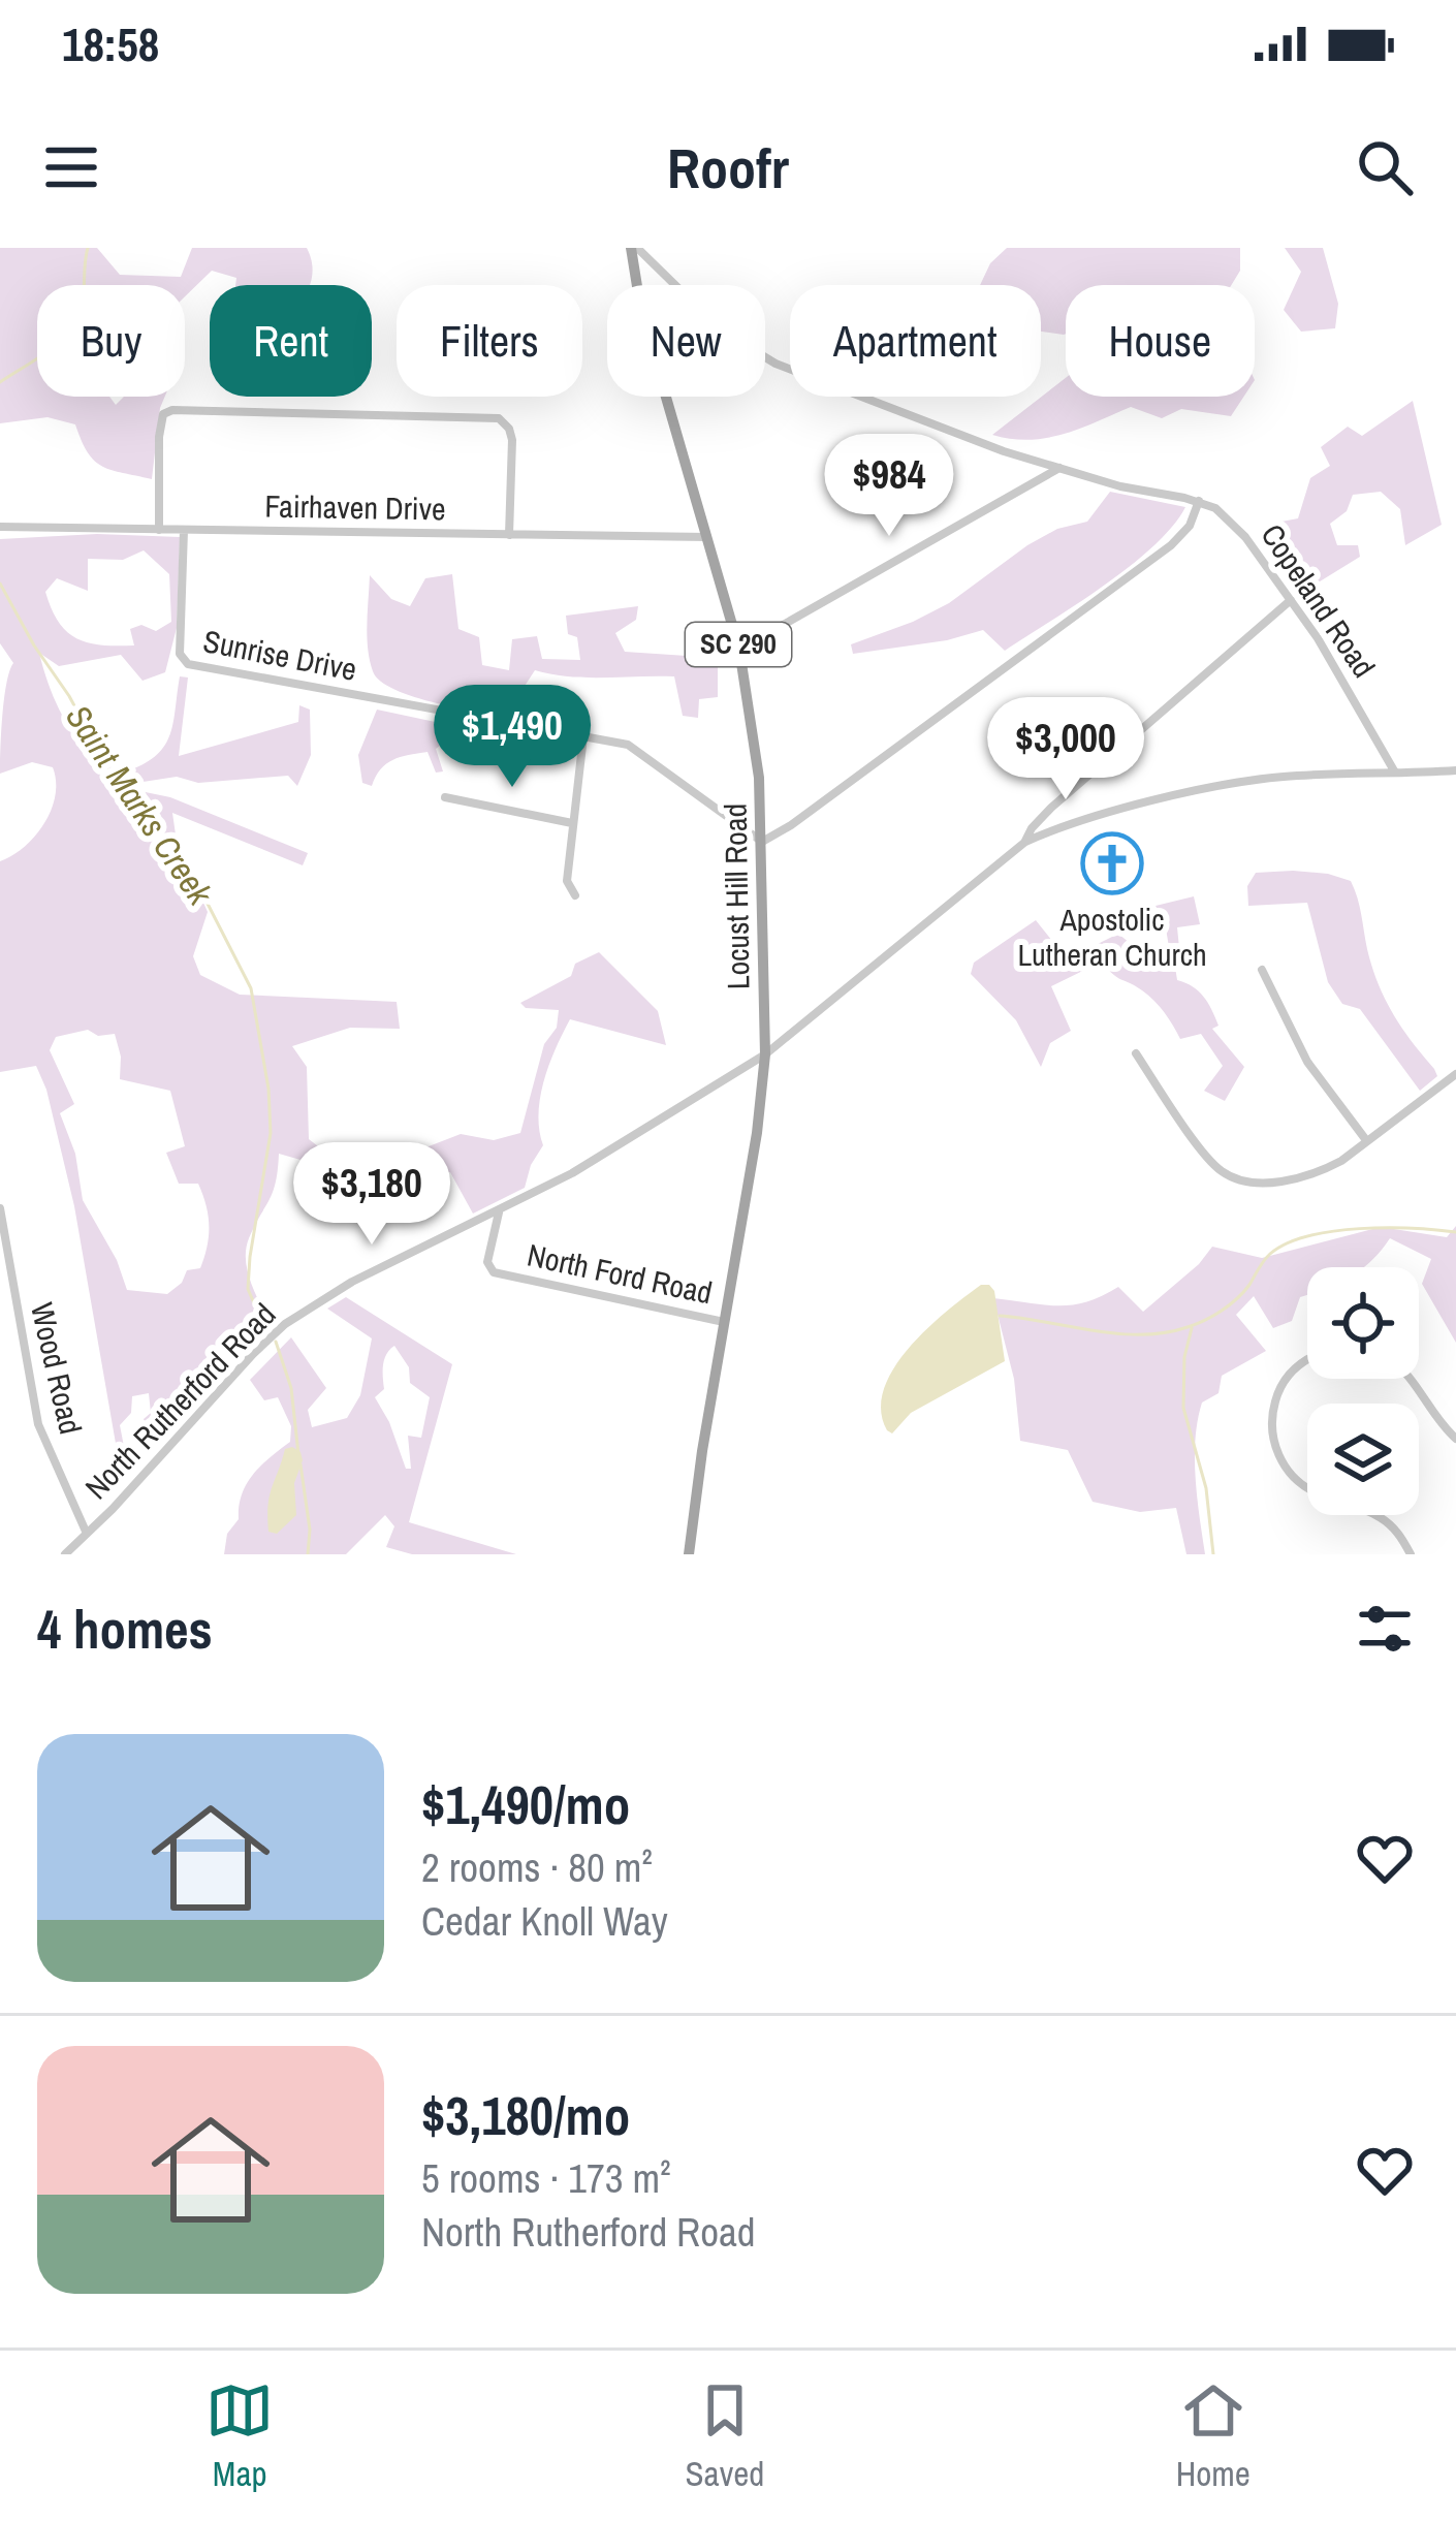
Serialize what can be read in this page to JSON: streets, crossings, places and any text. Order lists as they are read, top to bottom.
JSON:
{
  "streets": {
    "main road": ["SC 290", "Locust Hill Road"],
    "street": [
      "Fairhaven Drive",
      "Copeland Road",
      "Sunrise Drive",
      "North Ford Road",
      "Wood Road",
      "North Rutherford Road"
    ]
  },
  "crossings": [
    ["Fairhaven Drive", "Sunrise Drive"],
    ["Fairhaven Drive", "Locust Hill Road"],
    ["Copeland Road", "Locust Hill Road"],
    ["Copeland Road", "North Rutherford Road"],
    ["Sunrise Drive", "Locust Hill Road"],
    ["Locust Hill Road", "North Ford Road"],
    ["Locust Hill Road", "North Rutherford Road"],
    ["North Ford Road", "North Rutherford Road"],
    ["Wood Road", "North Rutherford Road"]
  ],
  "water": ["Saint Marks Creek"],
  "places": {
    "church": ["Apostolic Lutheran Church"]
  },
  "page": {
    "status": "18:58",
    "header": "Roofr",
    "chip": [
      "Buy",
      "Rent",
      "Filters",
      "New",
      "Apartment",
      "House"
    ],
    "price": [
      "$984",
      "$1,490",
      "$3,000",
      "$3,180"
    ],
    "heading": "4 homes",
    "list": [
      {
        "name": "$1,490/mo",
        "note": "2 rooms · 80 m² · Cedar Knoll Way"
      },
      {
        "name": "$3,180/mo",
        "note": "5 rooms · 173 m² · North Rutherford Road"
      }
    ],
    "tabs": ["Map", "Saved", "Home"]
  }
}
